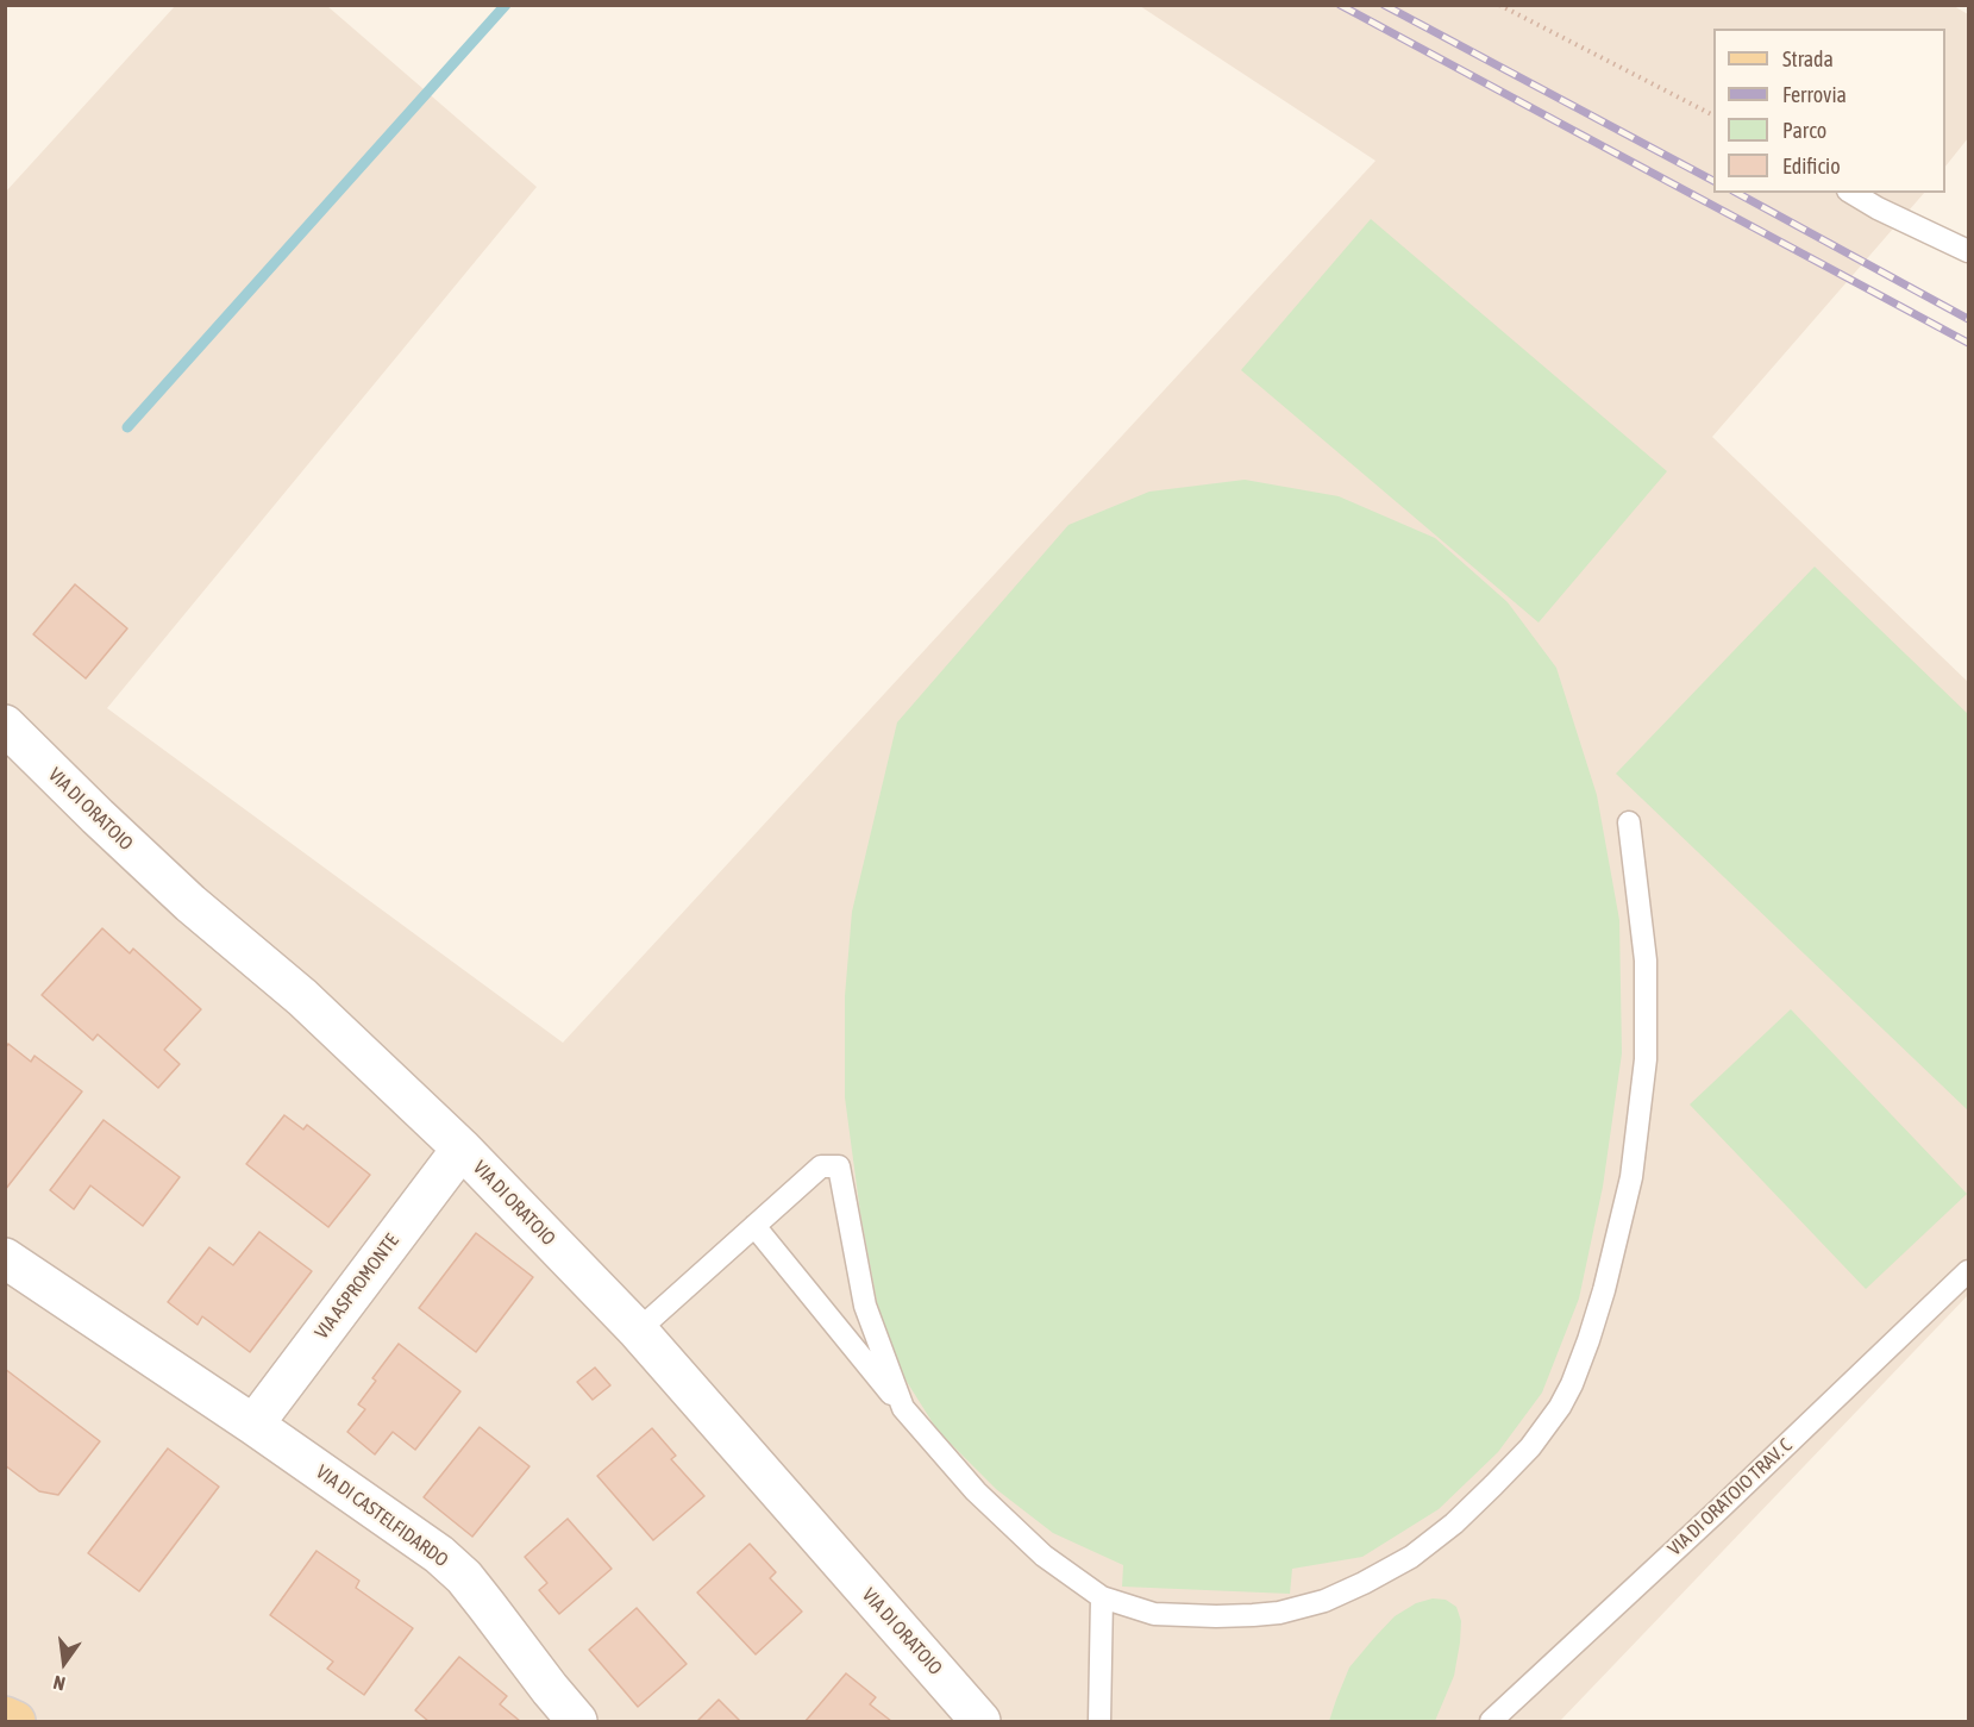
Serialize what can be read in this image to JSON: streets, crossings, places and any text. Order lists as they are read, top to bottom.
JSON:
{
  "streets": {
    "street": ["VIA DI ORATOIO", "VIA ASPROMONTE", "VIA DI CASTELFIDARDO"],
    "lane": ["VIA DI ORATOIO TRAV. C"]
  },
  "crossings": [
    ["VIA DI ORATOIO", "VIA ASPROMONTE"],
    ["VIA ASPROMONTE", "VIA DI CASTELFIDARDO"]
  ],
  "legend": [
    "Strada",
    "Ferrovia",
    "Parco",
    "Edificio"
  ],
  "north": "bottom"
}
